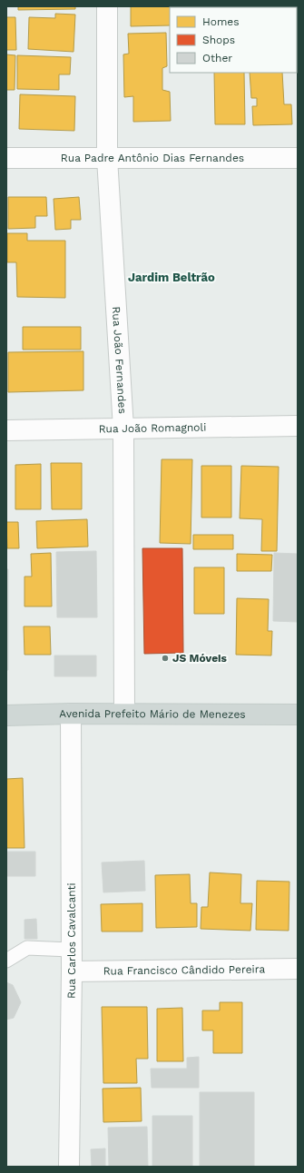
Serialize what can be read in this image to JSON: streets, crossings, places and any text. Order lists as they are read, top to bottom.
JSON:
{
  "streets": {
    "main road": ["Avenida Prefeito Mário de Menezes"],
    "street": [
      "Rua Padre Antônio Dias Fernandes",
      "Rua João Fernandes",
      "Rua João Romagnoli",
      "Rua Carlos Cavalcanti",
      "Rua Francisco Cândido Pereira"
    ]
  },
  "crossings": [
    ["Rua Padre Antônio Dias Fernandes", "Rua João Fernandes"],
    ["Rua João Fernandes", "Rua João Romagnoli"],
    ["Rua João Fernandes", "Avenida Prefeito Mário de Menezes"],
    ["Avenida Prefeito Mário de Menezes", "Rua Carlos Cavalcanti"],
    ["Rua Carlos Cavalcanti", "Rua Francisco Cândido Pereira"]
  ],
  "districts": ["Jardim Beltrão"],
  "places": ["JS Móveis"],
  "legend": ["Homes", "Shops", "Other"]
}
